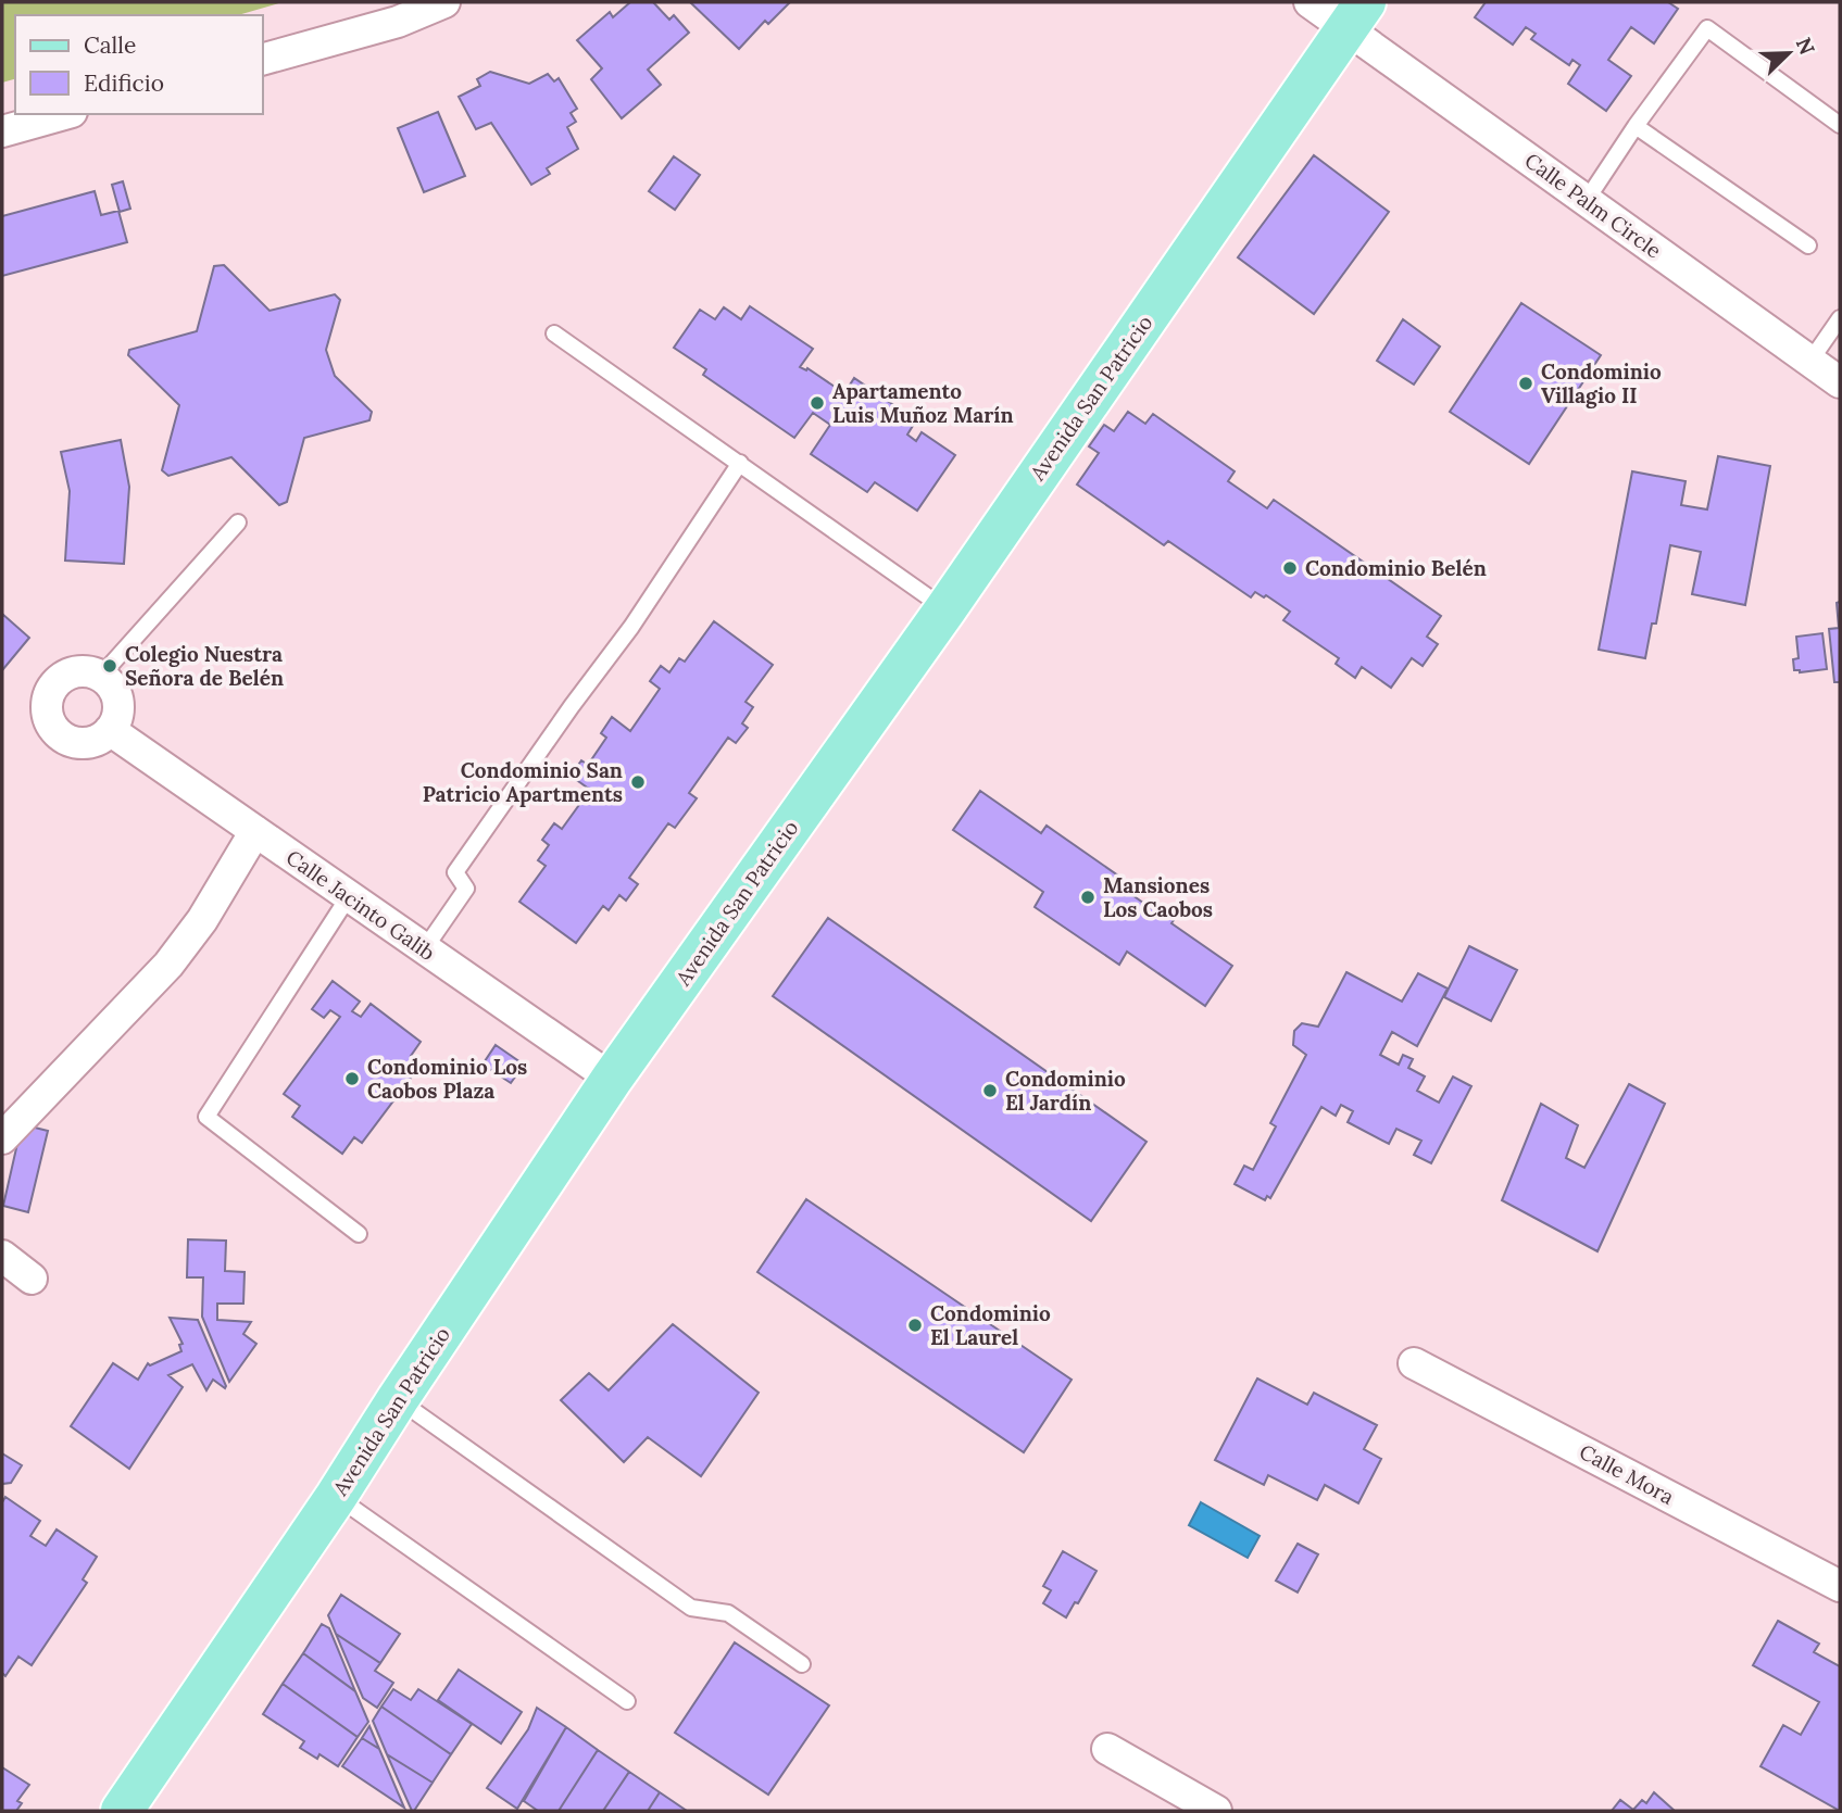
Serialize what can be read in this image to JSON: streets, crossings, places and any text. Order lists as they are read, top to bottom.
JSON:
{
  "streets": {
    "main road": ["Avenida San Patricio"],
    "street": ["Calle Palm Circle", "Calle Jacinto Galib", "Calle Mora"]
  },
  "crossings": [
    ["Calle Palm Circle", "Avenida San Patricio"],
    ["Avenida San Patricio", "Calle Jacinto Galib"]
  ],
  "places": [
    "Condominio Villagio II",
    "Apartamento Luis Muñoz Marín",
    "Condominio Belén",
    "Colegio Nuestra Señora de Belén",
    "Condominio San Patricio Apartments",
    "Mansiones Los Caobos",
    "Condominio Los Caobos Plaza",
    "Condominio El Jardín",
    "Condominio El Laurel"
  ],
  "legend": ["Calle", "Edificio"],
  "north": "top right"
}
